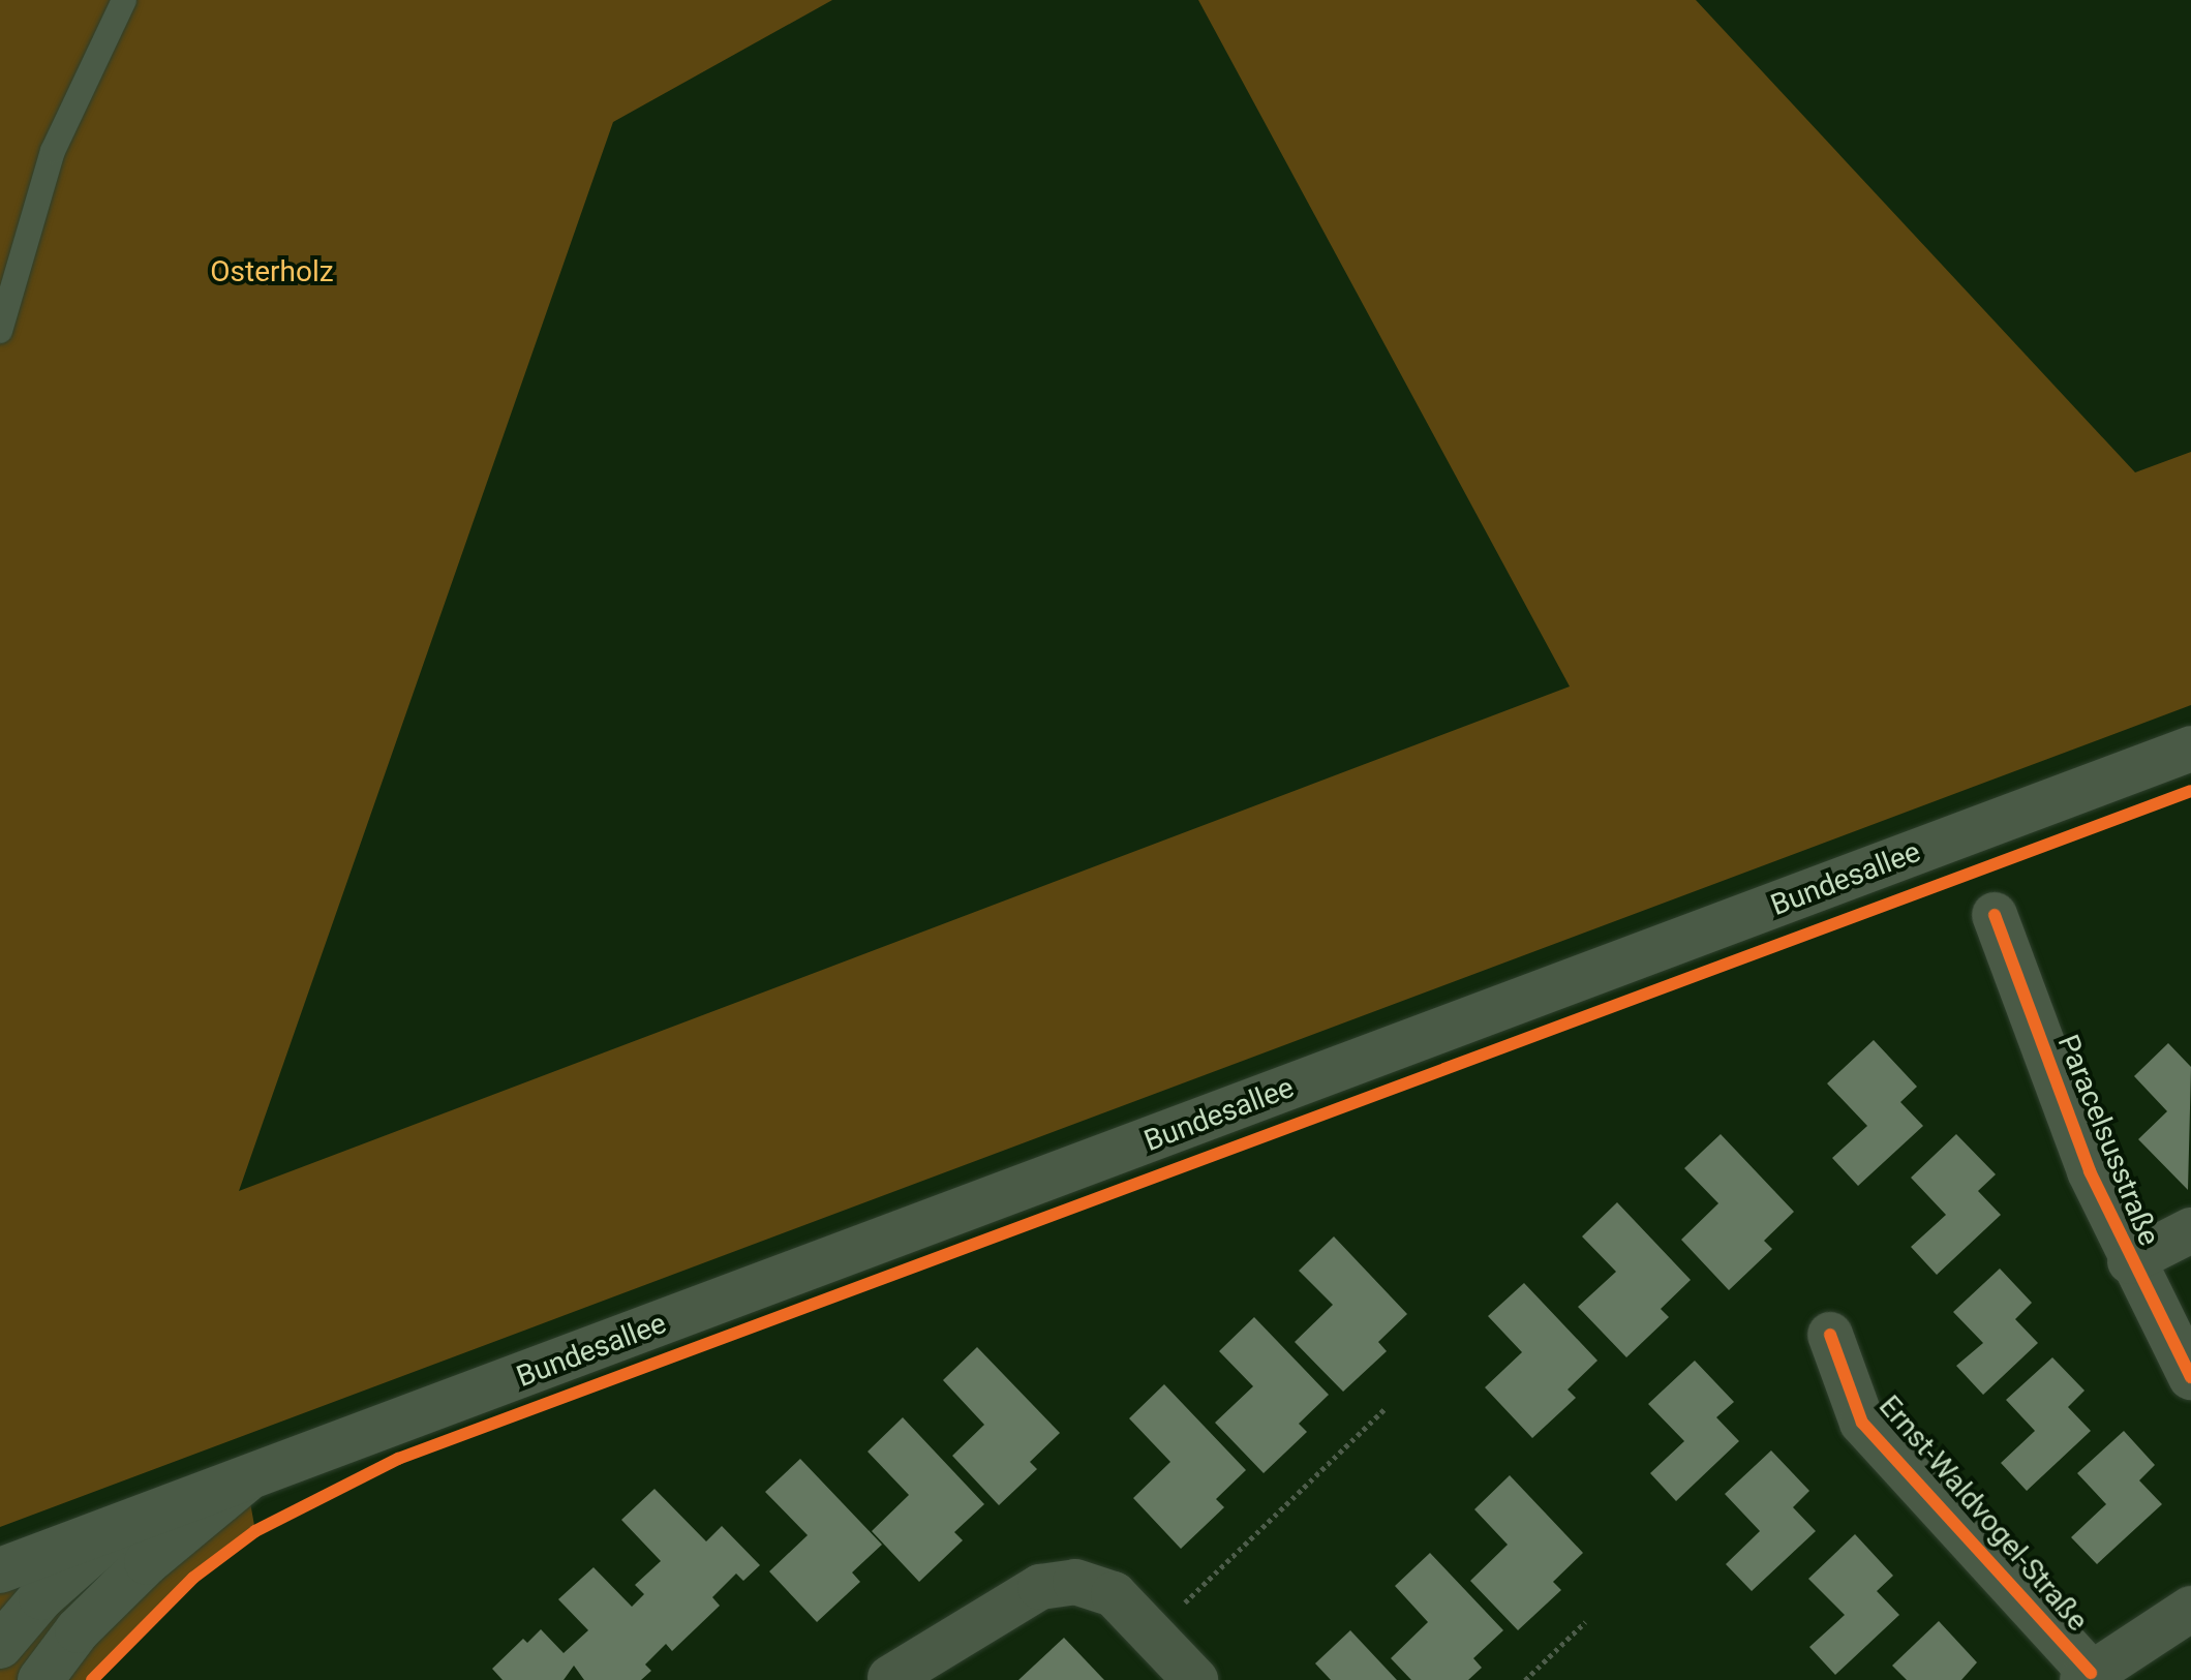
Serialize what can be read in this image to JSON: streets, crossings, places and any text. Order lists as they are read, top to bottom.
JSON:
{
  "streets": {
    "main road": ["Bundesallee", "Paracelsusstraße", "Ernst-Waldvogel-Straße"]
  },
  "parks": ["Osterholz"]
}
